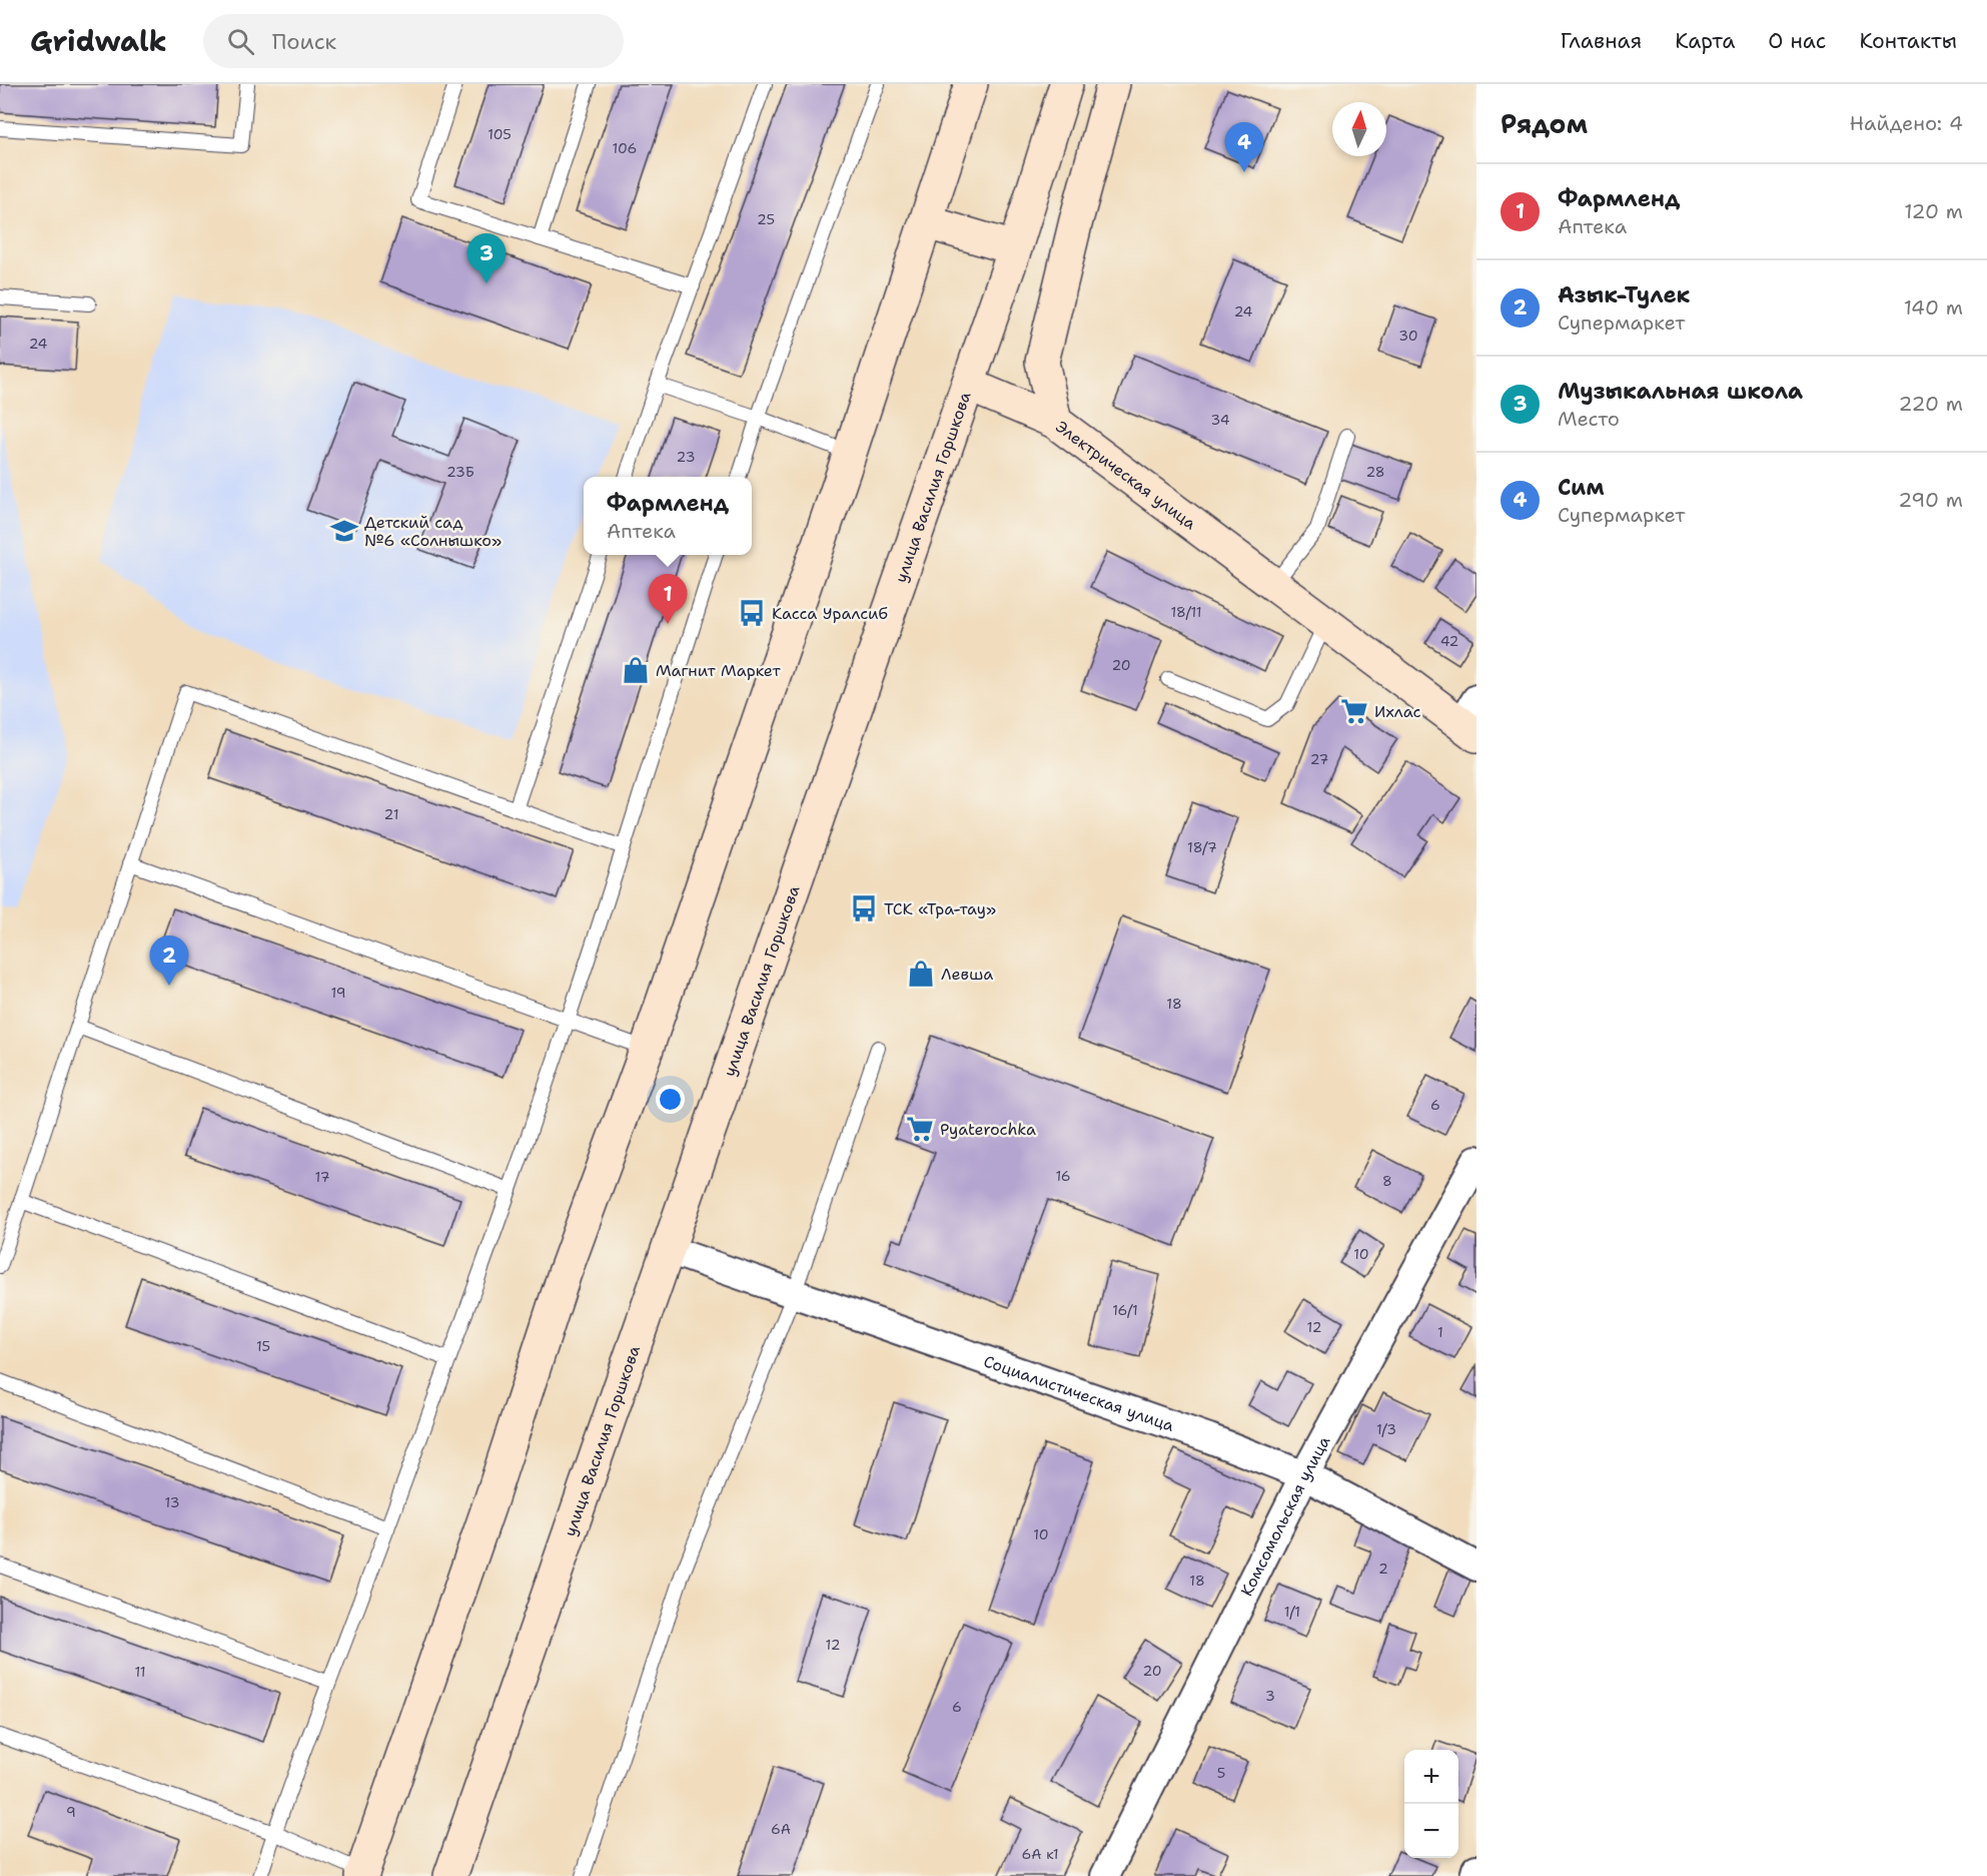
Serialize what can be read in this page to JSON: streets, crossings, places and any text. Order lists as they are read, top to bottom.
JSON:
{
  "streets": {
    "main road": ["Электрическая улица", "улица Василия Горшкова"],
    "street": ["Социалистическая улица", "Комсомольская улица"]
  },
  "crossings": [
    ["улица Василия Горшкова", "Социалистическая улица"],
    ["Социалистическая улица", "Комсомольская улица"]
  ],
  "places": {
    "school or university": ["Детский сад №6 «Солнышко»"],
    "bus stop": ["Касса Уралсиб", "ТСК «Тра-тау»"],
    "shop": ["Магнит Маркет", "Левша"],
    "supermarket": ["Ихлас", "Pyaterochka"]
  },
  "house_numbers": [
    "105",
    "106",
    "25",
    "24",
    "30",
    "24",
    "34",
    "23",
    "23Б",
    "28",
    "18/11",
    "42",
    "20",
    "27",
    "21",
    "18/7",
    "19",
    "18",
    "6",
    "16",
    "17",
    "8",
    "10",
    "16/1",
    "12",
    "1",
    "15",
    "1/3",
    "13",
    "10",
    "2",
    "18",
    "1/1",
    "12",
    "20",
    "11",
    "3",
    "6",
    "5",
    "9",
    "6А",
    "6А к1"
  ],
  "north": "top",
  "page": {
    "header": "Gridwalk",
    "search": "Поиск",
    "nav": [
      "Главная",
      "Карта",
      "О нас",
      "Контакты"
    ],
    "heading": ["Рядом", "Найдено: 4"],
    "pins": [
      "4",
      "3",
      "1",
      "2"
    ],
    "list": [
      {
        "mark": "1",
        "name": "Фармленд",
        "note": "Аптека",
        "value": "120 m"
      },
      {
        "mark": "2",
        "name": "Азык-Тулек",
        "note": "Супермаркет",
        "value": "140 m"
      },
      {
        "mark": "3",
        "name": "Музыкальная школа",
        "note": "Место",
        "value": "220 m"
      },
      {
        "mark": "4",
        "name": "Сим",
        "note": "Супермаркет",
        "value": "290 m"
      }
    ],
    "popup": ["Фармленд", "Аптека"],
    "map_buttons": ["+", "−"]
  }
}
